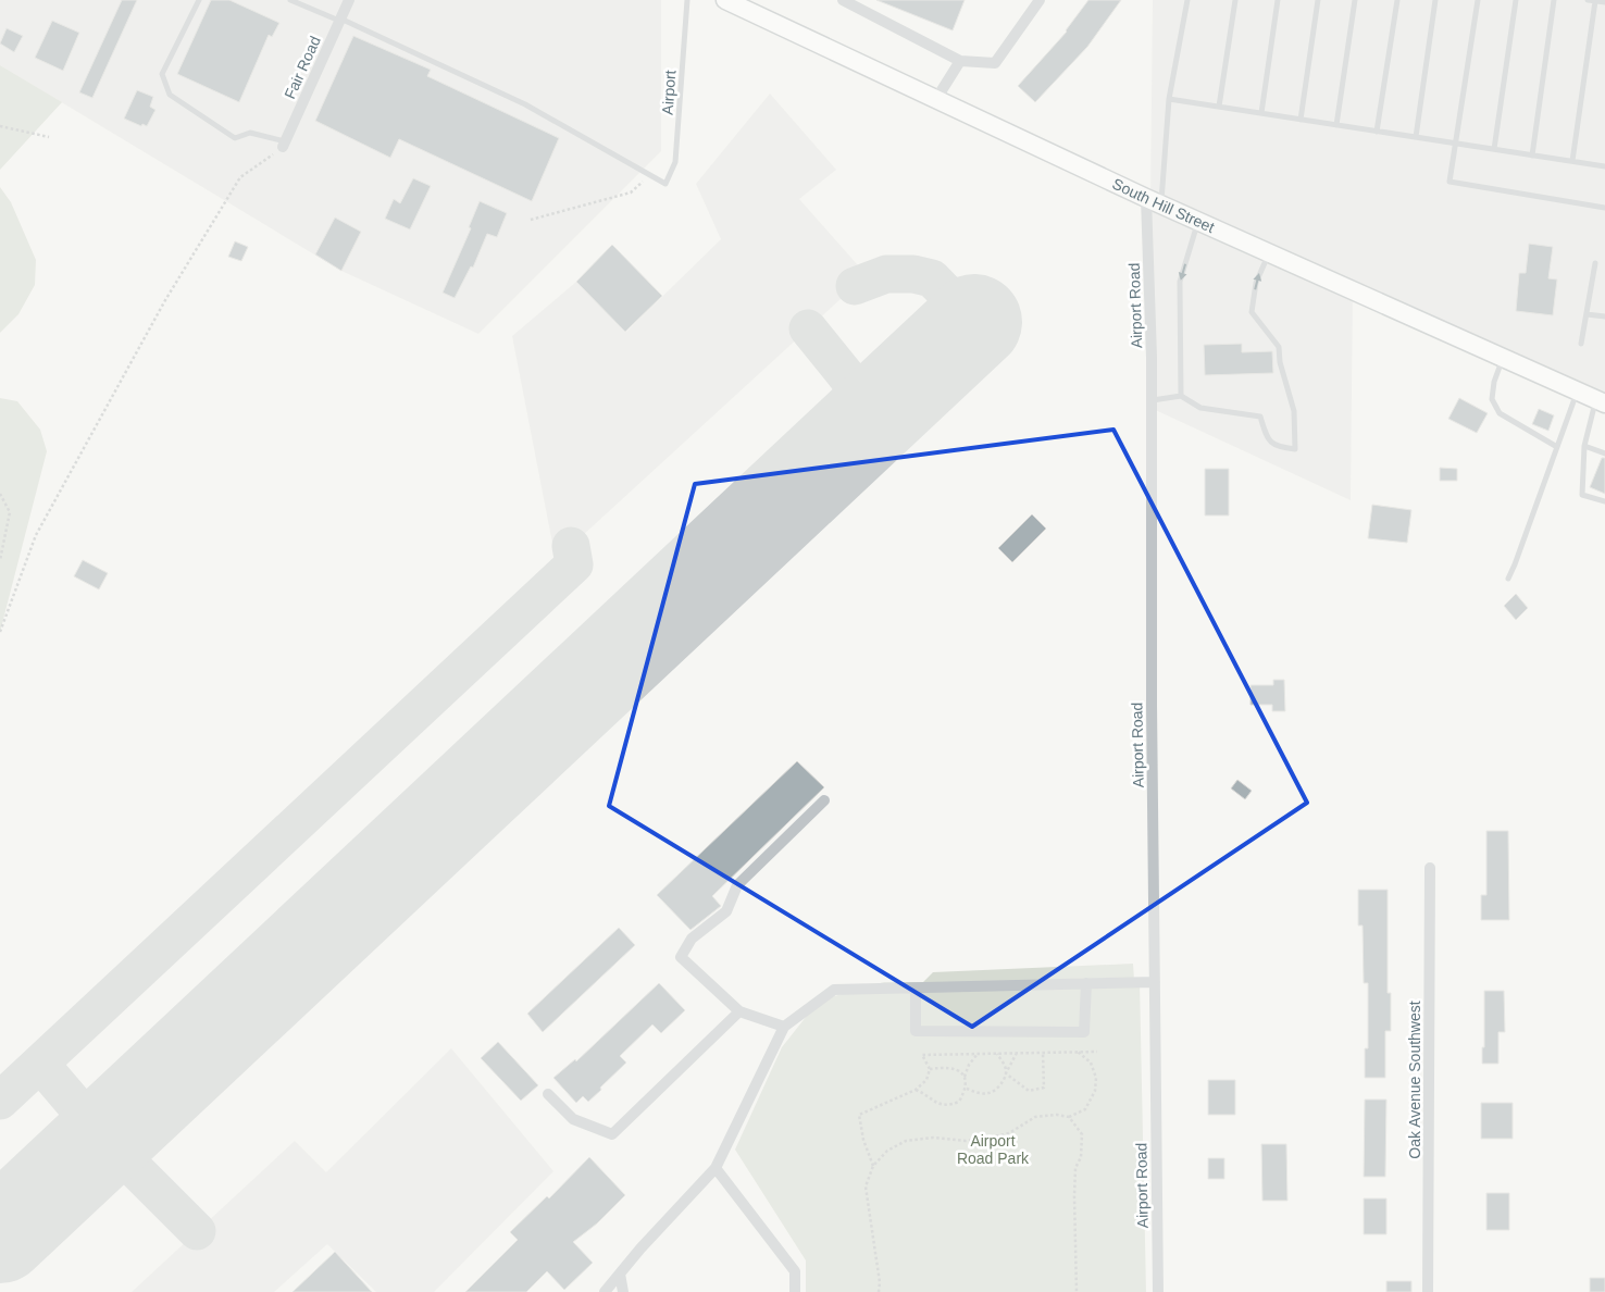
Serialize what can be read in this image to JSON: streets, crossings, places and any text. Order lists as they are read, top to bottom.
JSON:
{
  "streets": {
    "main road": ["South Hill Street"],
    "street": ["Fair Road", "Airport Road", "Oak Avenue Southwest"],
    "lane": ["Airport"]
  },
  "crossings": [
    ["South Hill Street", "Airport Road"]
  ],
  "parks": ["Airport Road Park"]
}
